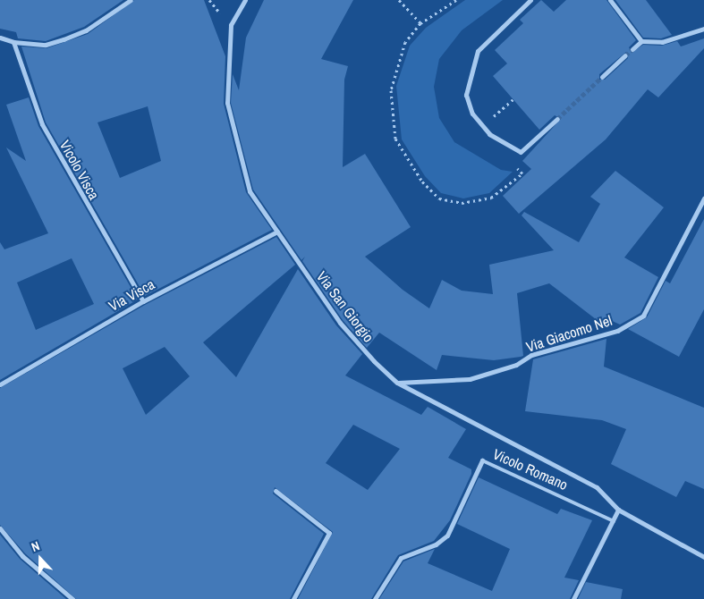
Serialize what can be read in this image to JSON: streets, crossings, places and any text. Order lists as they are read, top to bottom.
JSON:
{
  "streets": {
    "street": [
      "Vicolo Visca",
      "Via Visca",
      "Via San Giorgio",
      "Via Giacomo Nel",
      "Vicolo Romano"
    ]
  },
  "crossings": [
    ["Vicolo Visca", "Via Visca"],
    ["Via Visca", "Via San Giorgio"],
    ["Via San Giorgio", "Via Giacomo Nel"]
  ],
  "north": "top"
}
